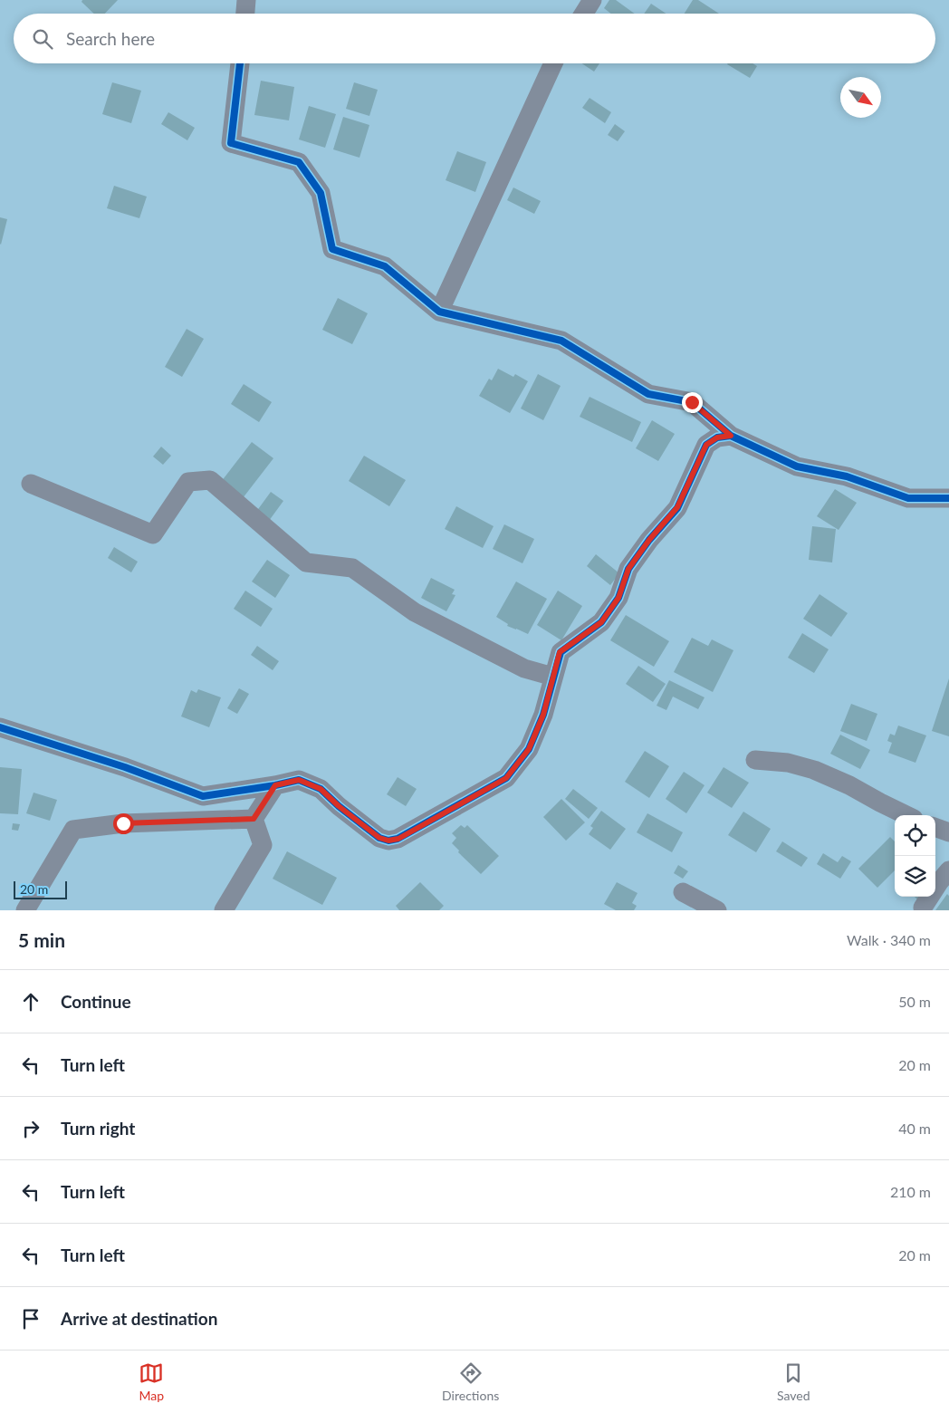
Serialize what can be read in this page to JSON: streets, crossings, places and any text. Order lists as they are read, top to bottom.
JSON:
{
  "scale_bar": "20 m",
  "north": "bottom right",
  "page": {
    "search": "Search here",
    "scale": "20 m",
    "heading": ["5 min", "Walk · 340 m"],
    "list": [
      ["Continue", "50 m"],
      ["Turn left", "20 m"],
      ["Turn right", "40 m"],
      ["Turn left", "210 m"],
      ["Turn left", "20 m"],
      "Arrive at destination"
    ],
    "nav": ["Map", "Directions", "Saved"]
  }
}
